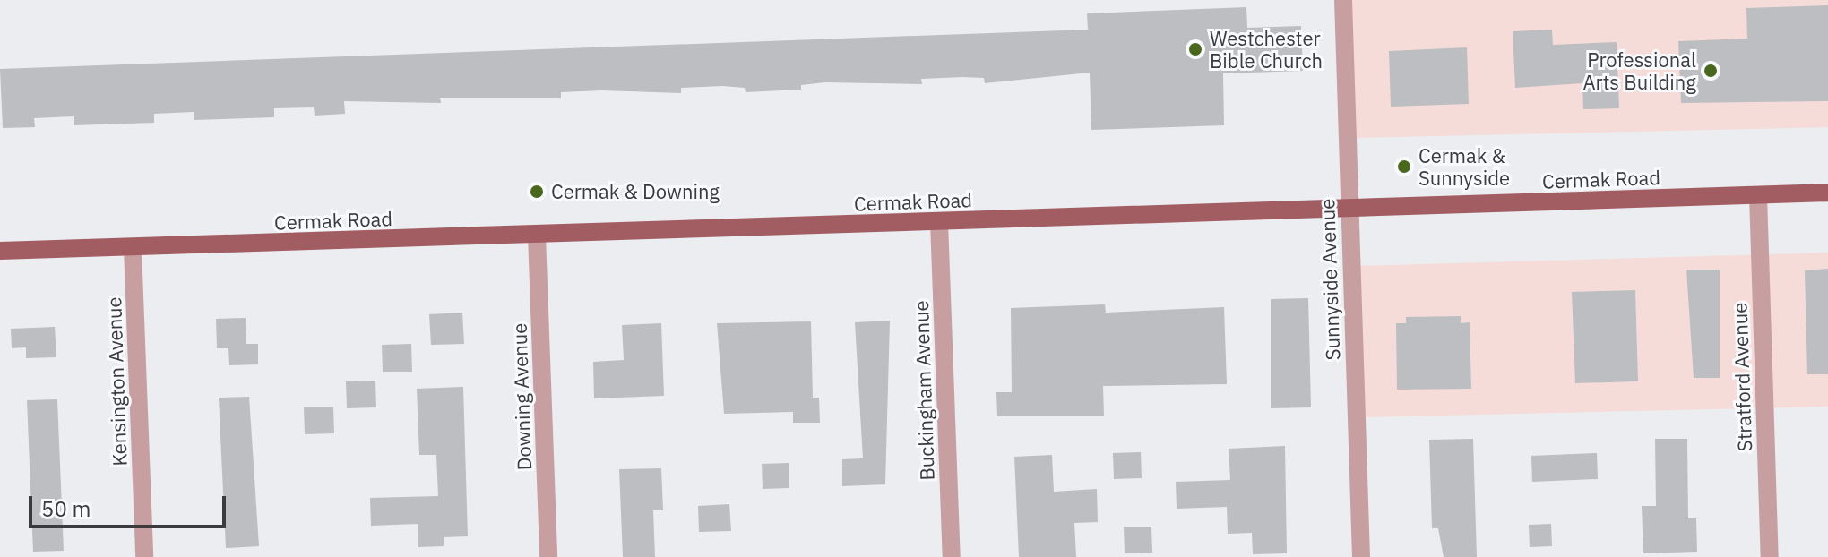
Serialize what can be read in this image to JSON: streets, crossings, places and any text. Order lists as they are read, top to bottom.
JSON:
{
  "streets": {
    "main road": ["Cermak Road"],
    "street": [
      "Sunnyside Avenue",
      "Stratford Avenue",
      "Kensington Avenue",
      "Buckingham Avenue",
      "Downing Avenue"
    ]
  },
  "crossings": [
    ["Cermak Road", "Sunnyside Avenue"],
    ["Cermak Road", "Stratford Avenue"],
    ["Cermak Road", "Kensington Avenue"],
    ["Cermak Road", "Buckingham Avenue"],
    ["Cermak Road", "Downing Avenue"]
  ],
  "places": [
    "Westchester Bible Church",
    "Professional Arts Building",
    "Cermak & Sunnyside",
    "Cermak & Downing"
  ],
  "scale_bar": "50 m"
}
